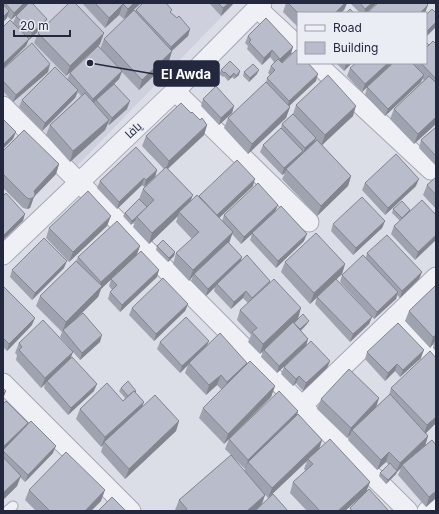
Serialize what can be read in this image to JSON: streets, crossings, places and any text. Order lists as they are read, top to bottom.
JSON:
{
  "streets": {
    "street": ["يافا"]
  },
  "places": ["El Awda"],
  "legend": ["Road", "Building"],
  "scale_bar": "20 m"
}
